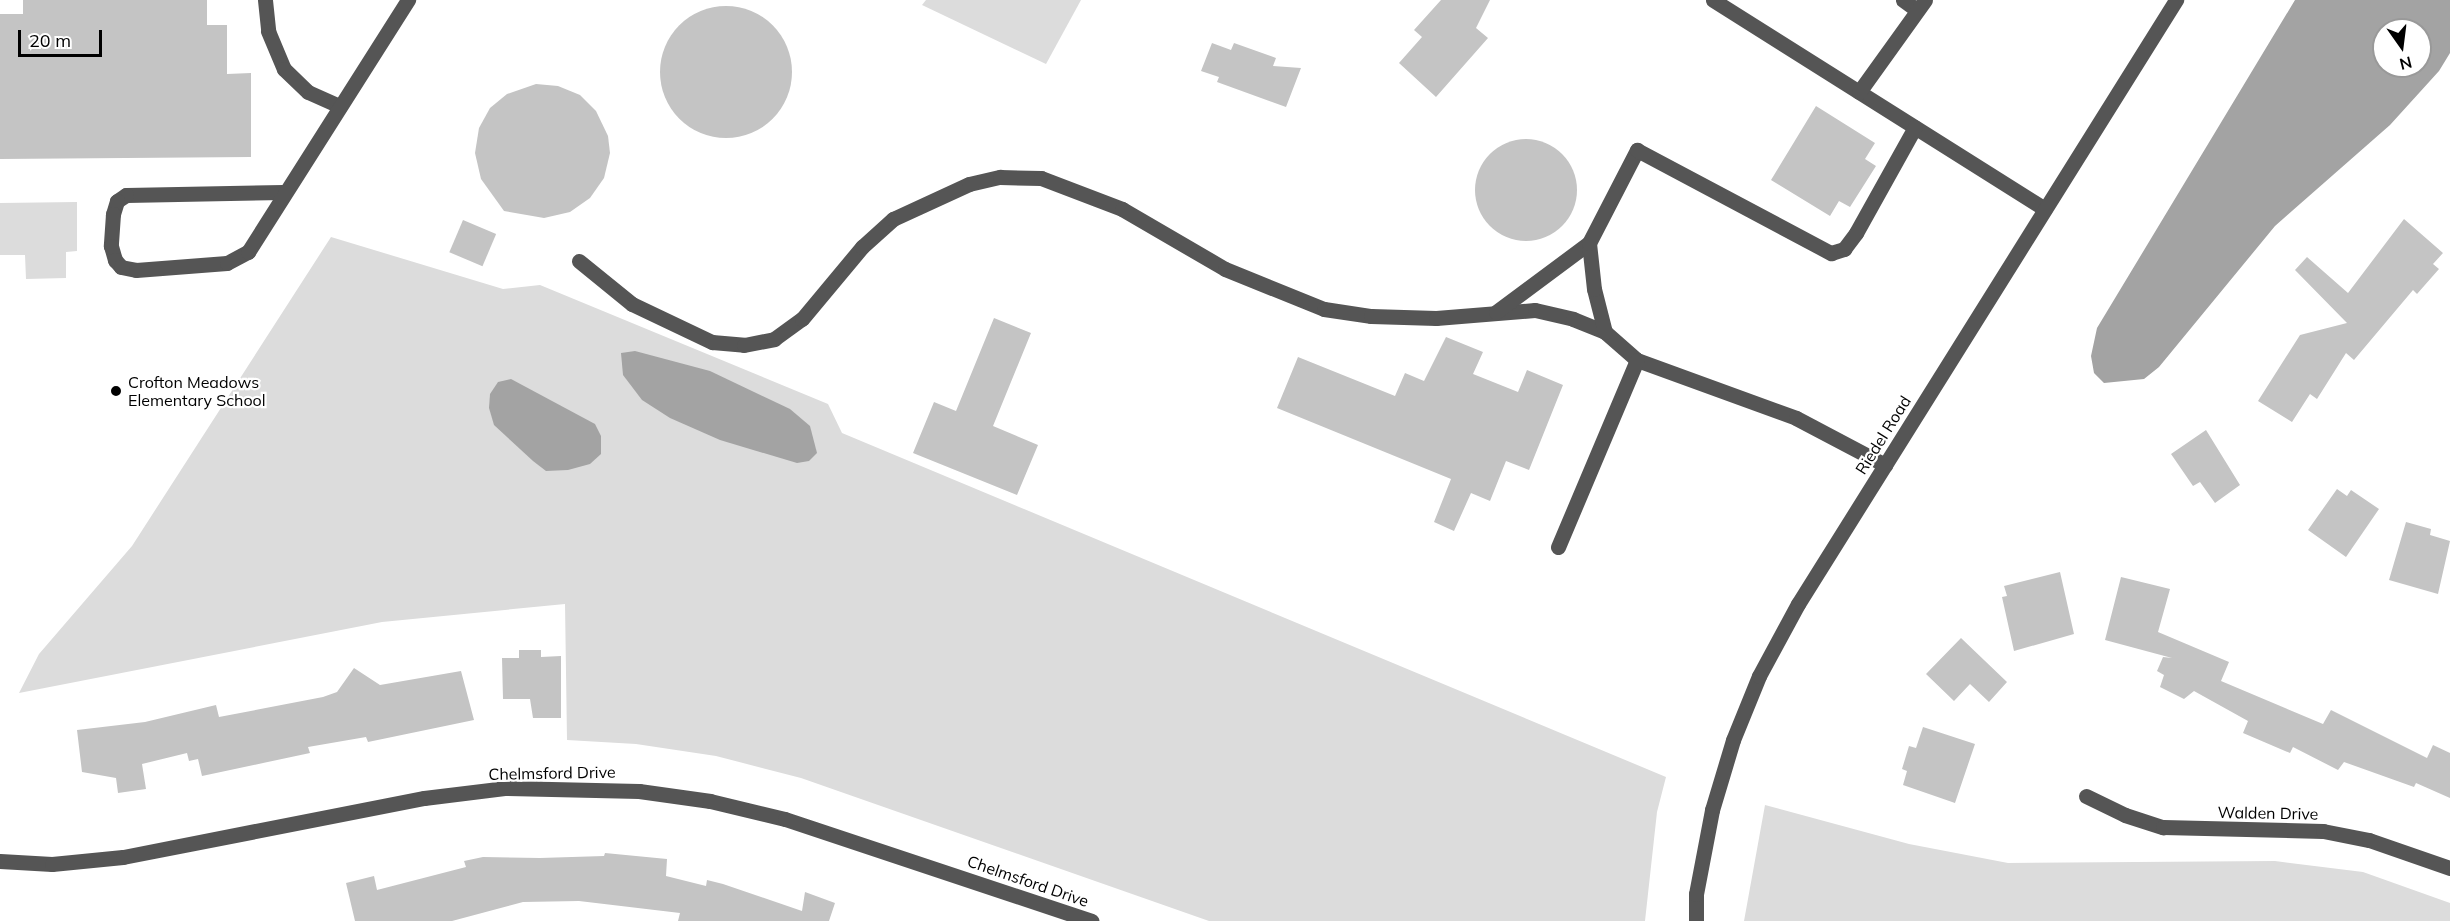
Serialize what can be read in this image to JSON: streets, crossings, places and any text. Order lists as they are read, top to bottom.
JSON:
{
  "streets": {
    "street": ["Riedel Road", "Chelmsford Drive", "Walden Drive"]
  },
  "places": ["Crofton Meadows Elementary School"],
  "scale_bar": "20 m",
  "north": "bottom"
}
